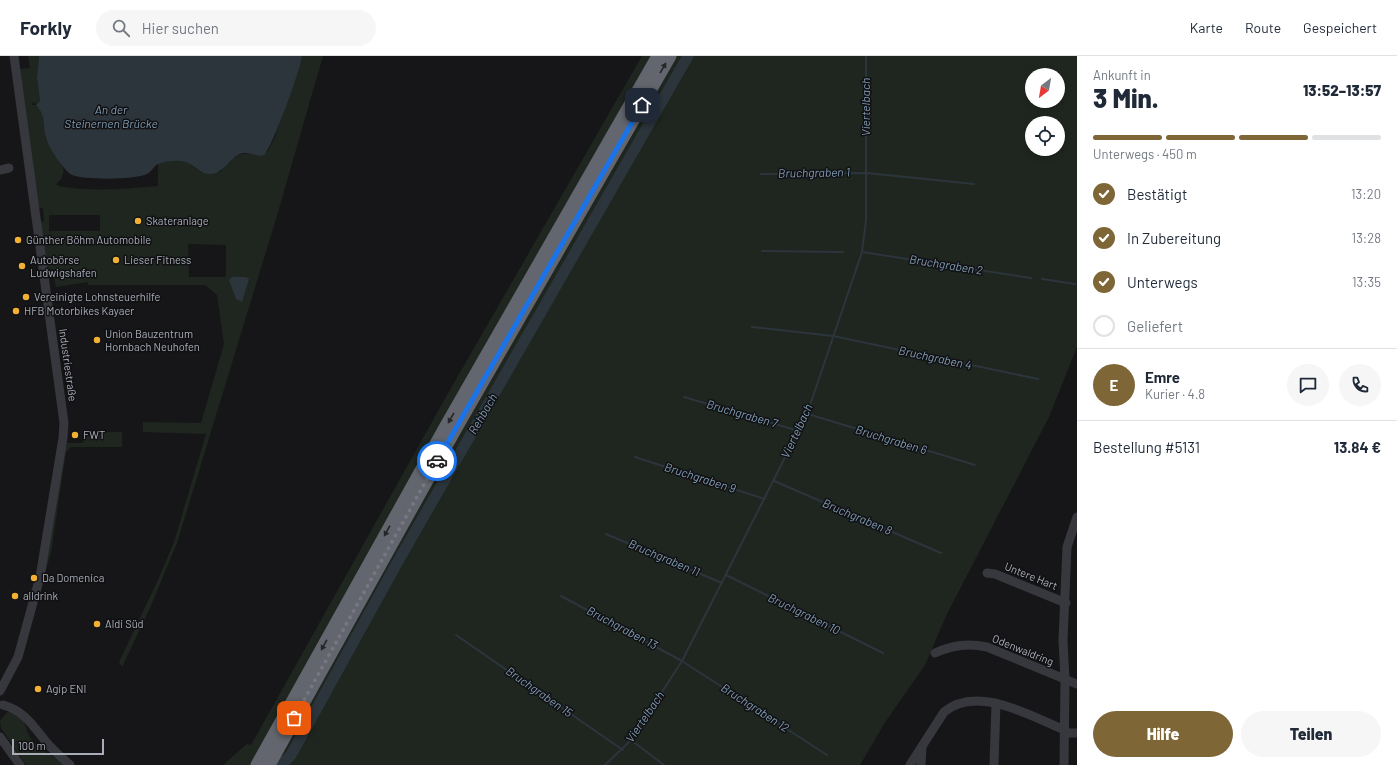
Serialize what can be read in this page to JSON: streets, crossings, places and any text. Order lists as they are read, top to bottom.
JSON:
{
  "streets": {
    "street": ["Industriestraße", "Untere Hart", "Odenwaldring"]
  },
  "crossings": [
    ["Untere Hart", "Odenwaldring"]
  ],
  "water": [
    "Viertelbach",
    "An der Steinernen Brücke",
    "Bruchgraben 1",
    "Bruchgraben 2",
    "Bruchgraben 4",
    "Rehbach",
    "Bruchgraben 7",
    "Bruchgraben 6",
    "Bruchgraben 9",
    "Bruchgraben 8",
    "Bruchgraben 11",
    "Bruchgraben 10",
    "Bruchgraben 13",
    "Bruchgraben 15",
    "Bruchgraben 12"
  ],
  "places": [
    "Skateranlage",
    "Günther Böhm Automobile",
    "Lieser Fitness",
    "Autobörse Ludwigshafen",
    "Vereinigte Lohnsteuerhilfe",
    "HFB Motorbikes Kayaer",
    "Union Bauzentrum Hornbach Neuhofen",
    "FWT",
    "Da Domenica",
    "alldrink",
    "Aldi Süd",
    "Agip ENI"
  ],
  "scale_bar": "100 m",
  "north": "bottom left",
  "page": {
    "header": "Forkly",
    "search": "Hier suchen",
    "nav": ["Karte", "Route", "Gespeichert"],
    "heading": ["3 Min.", "Ankunft in", "13:52–13:57"],
    "panel": [
      "Emre",
      "Kurier · 4.8",
      "Bestellung #5131",
      "13.84 €"
    ],
    "bar": "Unterwegs · 450 m",
    "list": [
      ["Bestätigt", "13:20"],
      ["In Zubereitung", "13:28"],
      ["Unterwegs", "13:35"],
      "Geliefert"
    ],
    "round": "E",
    "buttons": ["Hilfe", "Teilen"],
    "scale": "100 m"
  }
}
